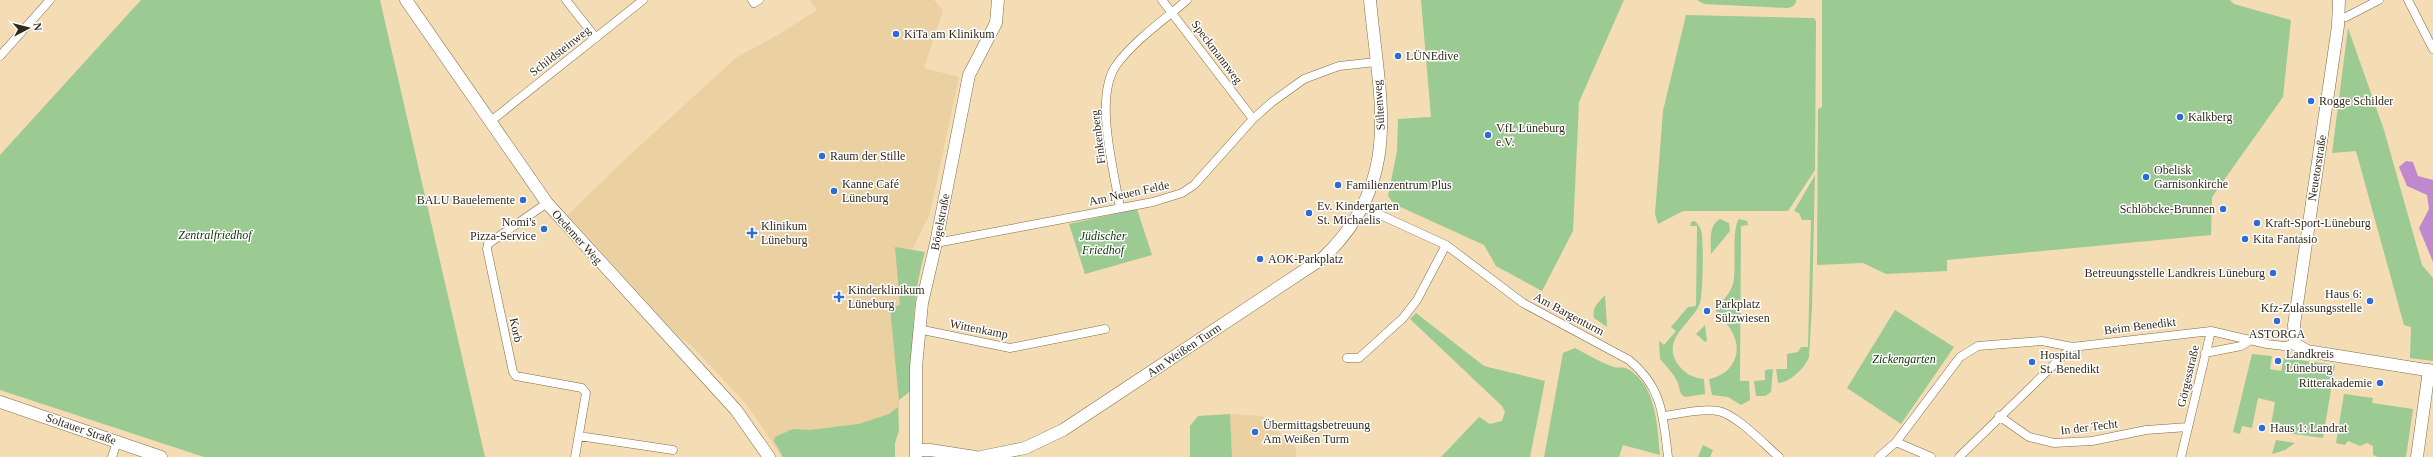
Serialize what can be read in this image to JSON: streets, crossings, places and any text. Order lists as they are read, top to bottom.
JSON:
{
  "streets": {
    "main road": [
      "Sültenweg",
      "Neuetorstraße",
      "Bögelstraße",
      "Oedemer Weg",
      "Am Weißen Turm",
      "Soltauer Straße"
    ],
    "street": [
      "Schildsteinweg",
      "Speckmannweg",
      "Finkenberg",
      "Am Neuen Felde",
      "Am Bargenturm",
      "Beim Benedikt",
      "Wittenkamp",
      "Korb",
      "Görgesstraße",
      "In der Techt"
    ]
  },
  "crossings": [
    ["Schildsteinweg", "Oedemer Weg"],
    ["Speckmannweg", "Finkenberg"],
    ["Speckmannweg", "Am Neuen Felde"],
    ["Sültenweg", "Am Neuen Felde"],
    ["Sültenweg", "Am Bargenturm"],
    ["Sültenweg", "Am Weißen Turm"],
    ["Finkenberg", "Am Neuen Felde"],
    ["Am Neuen Felde", "Bögelstraße"],
    ["Bögelstraße", "Wittenkamp"],
    ["Oedemer Weg", "Korb"],
    ["Am Bargenturm", "Am Weißen Turm"],
    ["Beim Benedikt", "Görgesstraße"],
    ["Görgesstraße", "In der Techt"]
  ],
  "parks": ["Zentralfriedhof", "Jüdischer Friedhof", "Zickengarten"],
  "places": {
    "other": [
      "KiTa am Klinikum",
      "LÜNEdive",
      "Rogge Schilder",
      "Kalkberg",
      "VfL Lüneburg e.V.",
      "Raum der Stille",
      "Obelisk Garnisonkirche",
      "Familienzentrum Plus",
      "Kanne Café Lüneburg",
      "BALU Bauelemente",
      "Schlöbcke-Brunnen",
      "Ev. Kindergarten St. Michaelis",
      "Kraft-Sport-Lüneburg",
      "Nomi's Pizza-Service",
      "Kita Fantasio",
      "AOK-Parkplatz",
      "Betreuungsstelle Landkreis Lüneburg",
      "Haus 6: Kfz-Zulassungsstelle",
      "Parkplatz Sülzwiesen",
      "ASTORGA",
      "Landkreis Lüneburg",
      "Hospital St. Benedikt",
      "Ritterakademie",
      "Haus 1: Landrat",
      "Übermittagsbetreuung Am Weißen Turm"
    ],
    "health": ["Klinikum Lüneburg", "Kinderklinikum Lüneburg"]
  },
  "north": "right"
}
